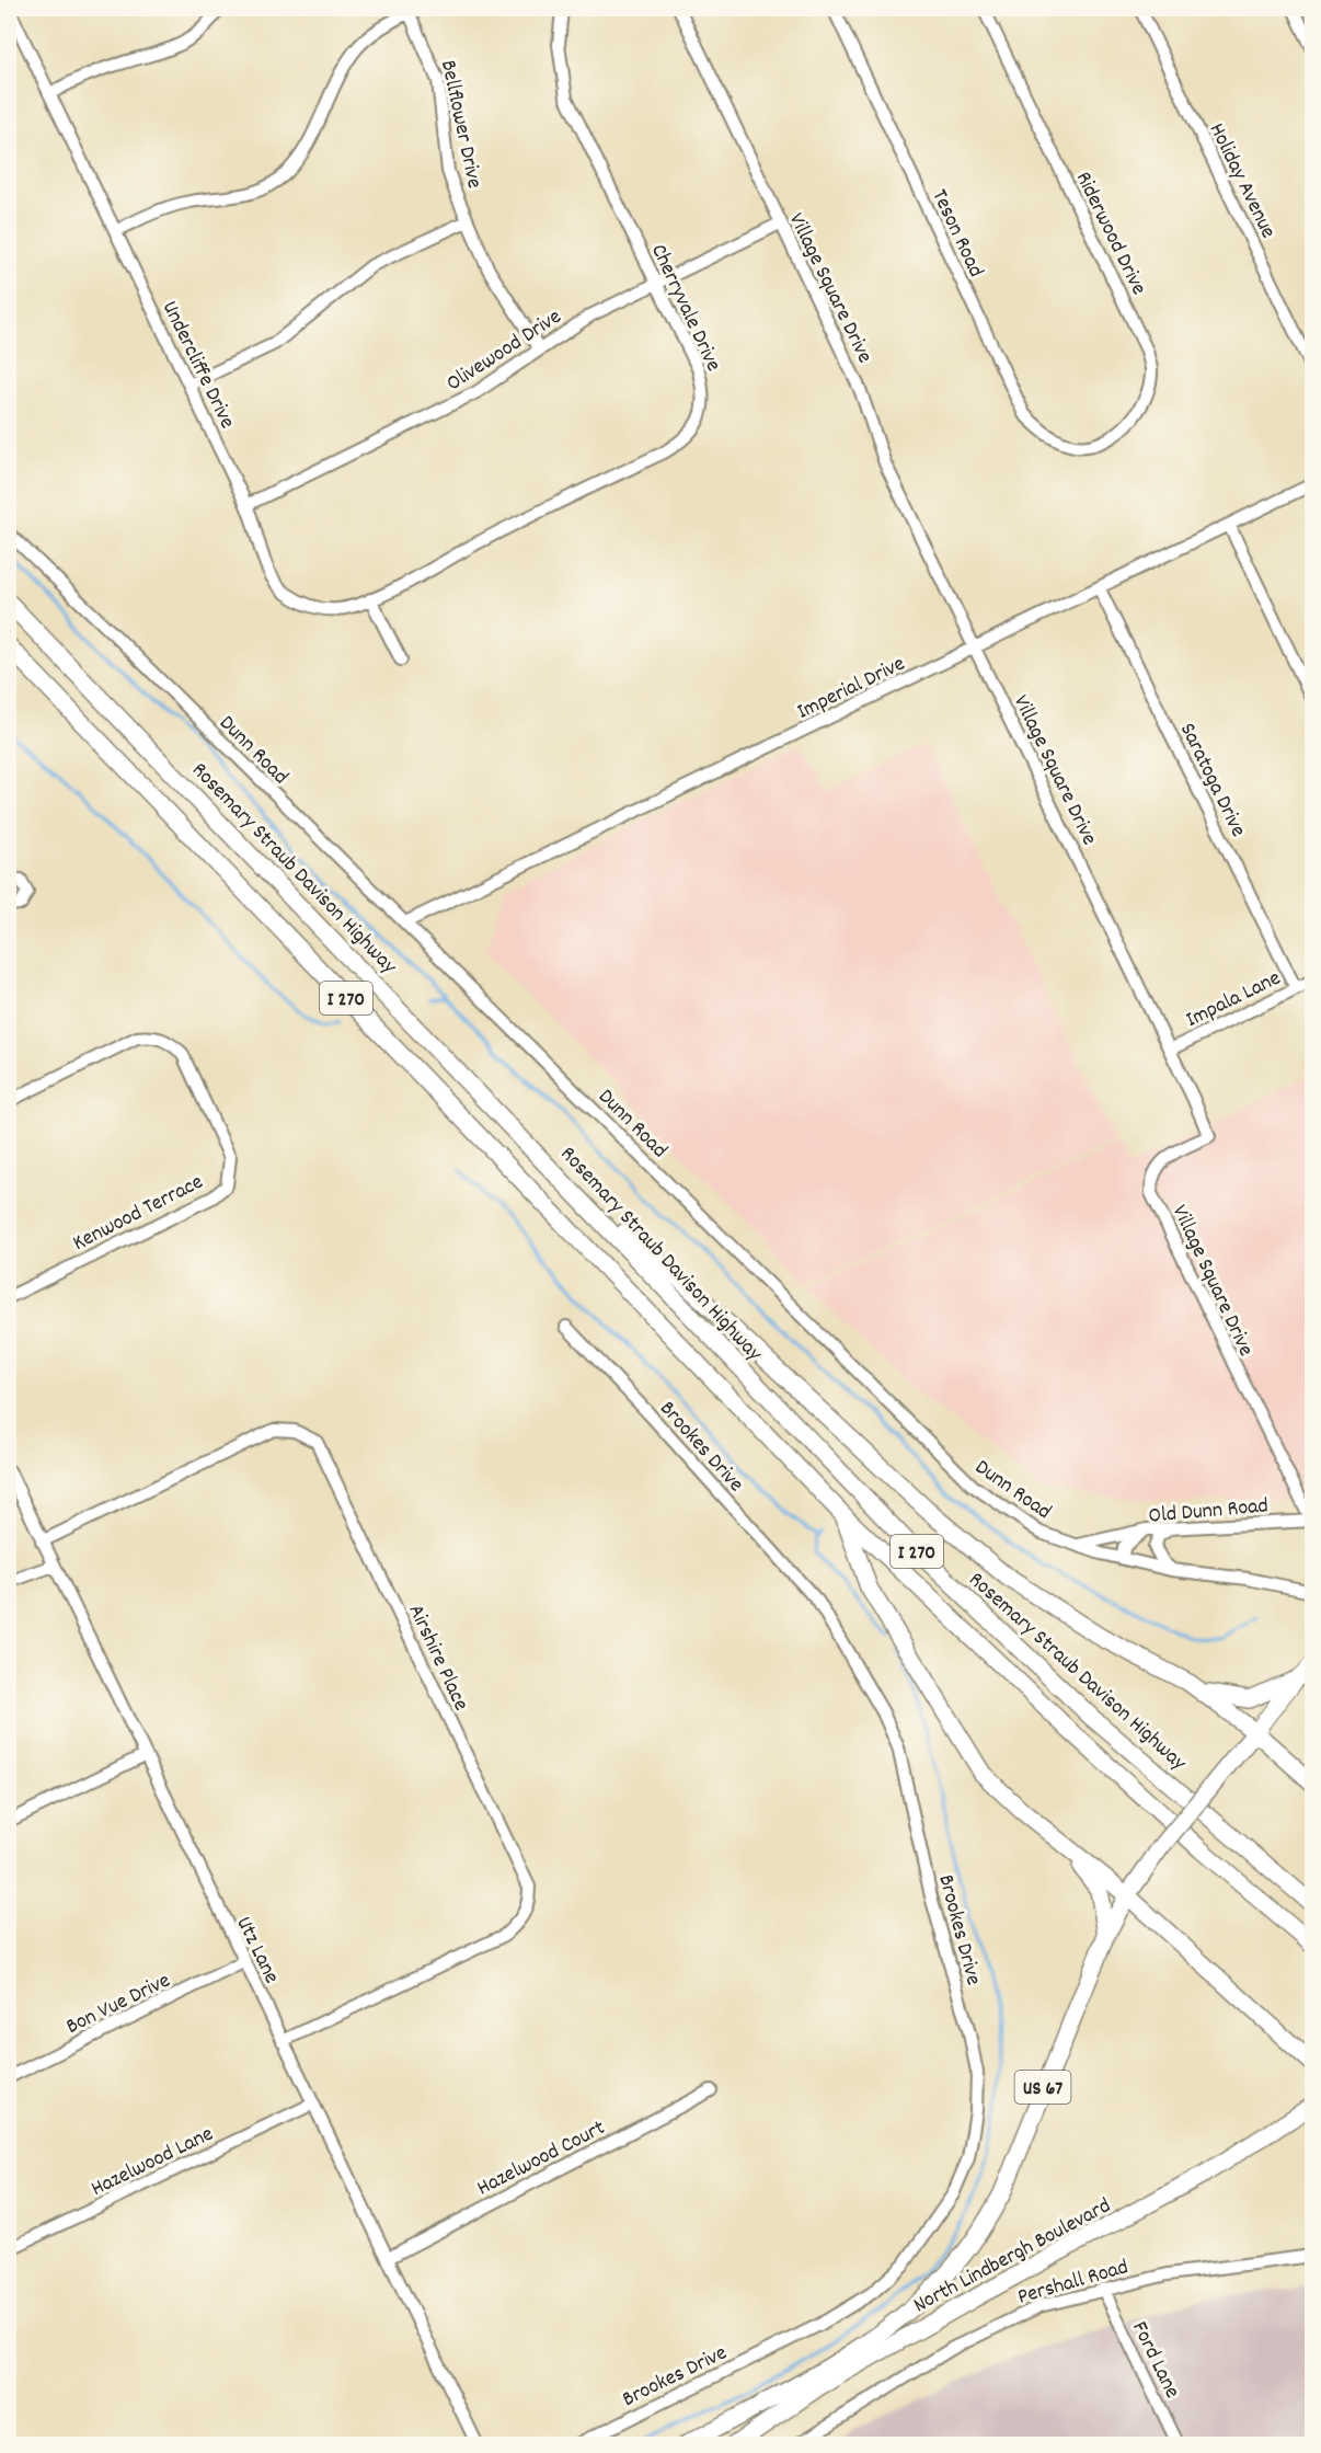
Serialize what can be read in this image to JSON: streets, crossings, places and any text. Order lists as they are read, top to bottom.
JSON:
{
  "streets": {
    "highway": [
      "Rosemary Straub Davison Highway",
      "I 270",
      "US 67",
      "North Lindbergh Boulevard"
    ],
    "street": [
      "Bellflower Drive",
      "Holiday Avenue",
      "Teson Road",
      "Riderwood Drive",
      "Village Square Drive",
      "Cherryvale Drive",
      "Olivewood Drive",
      "Undercliffe Drive",
      "Imperial Drive",
      "Dunn Road",
      "Saratoga Drive",
      "Impala Lane",
      "Kenwood Terrace",
      "Brookes Drive",
      "Old Dunn Road",
      "Airshire Place",
      "Utz Lane",
      "Bon Vue Drive",
      "Hazelwood Court",
      "Hazelwood Lane",
      "Pershall Road",
      "Ford Lane"
    ]
  },
  "crossings": [
    ["Bellflower Drive", "Olivewood Drive"],
    ["Teson Road", "Riderwood Drive"],
    ["Village Square Drive", "Olivewood Drive"],
    ["Village Square Drive", "Imperial Drive"],
    ["Village Square Drive", "Impala Lane"],
    ["Village Square Drive", "Old Dunn Road"],
    ["Cherryvale Drive", "Olivewood Drive"],
    ["Cherryvale Drive", "Undercliffe Drive"],
    ["Olivewood Drive", "Undercliffe Drive"],
    ["Imperial Drive", "Dunn Road"],
    ["Imperial Drive", "Saratoga Drive"],
    ["Dunn Road", "Old Dunn Road"],
    ["Saratoga Drive", "Impala Lane"],
    ["Airshire Place", "Utz Lane"],
    ["Utz Lane", "Bon Vue Drive"],
    ["Utz Lane", "Hazelwood Court"],
    ["Utz Lane", "Hazelwood Lane"],
    ["Pershall Road", "Ford Lane"]
  ]
}
